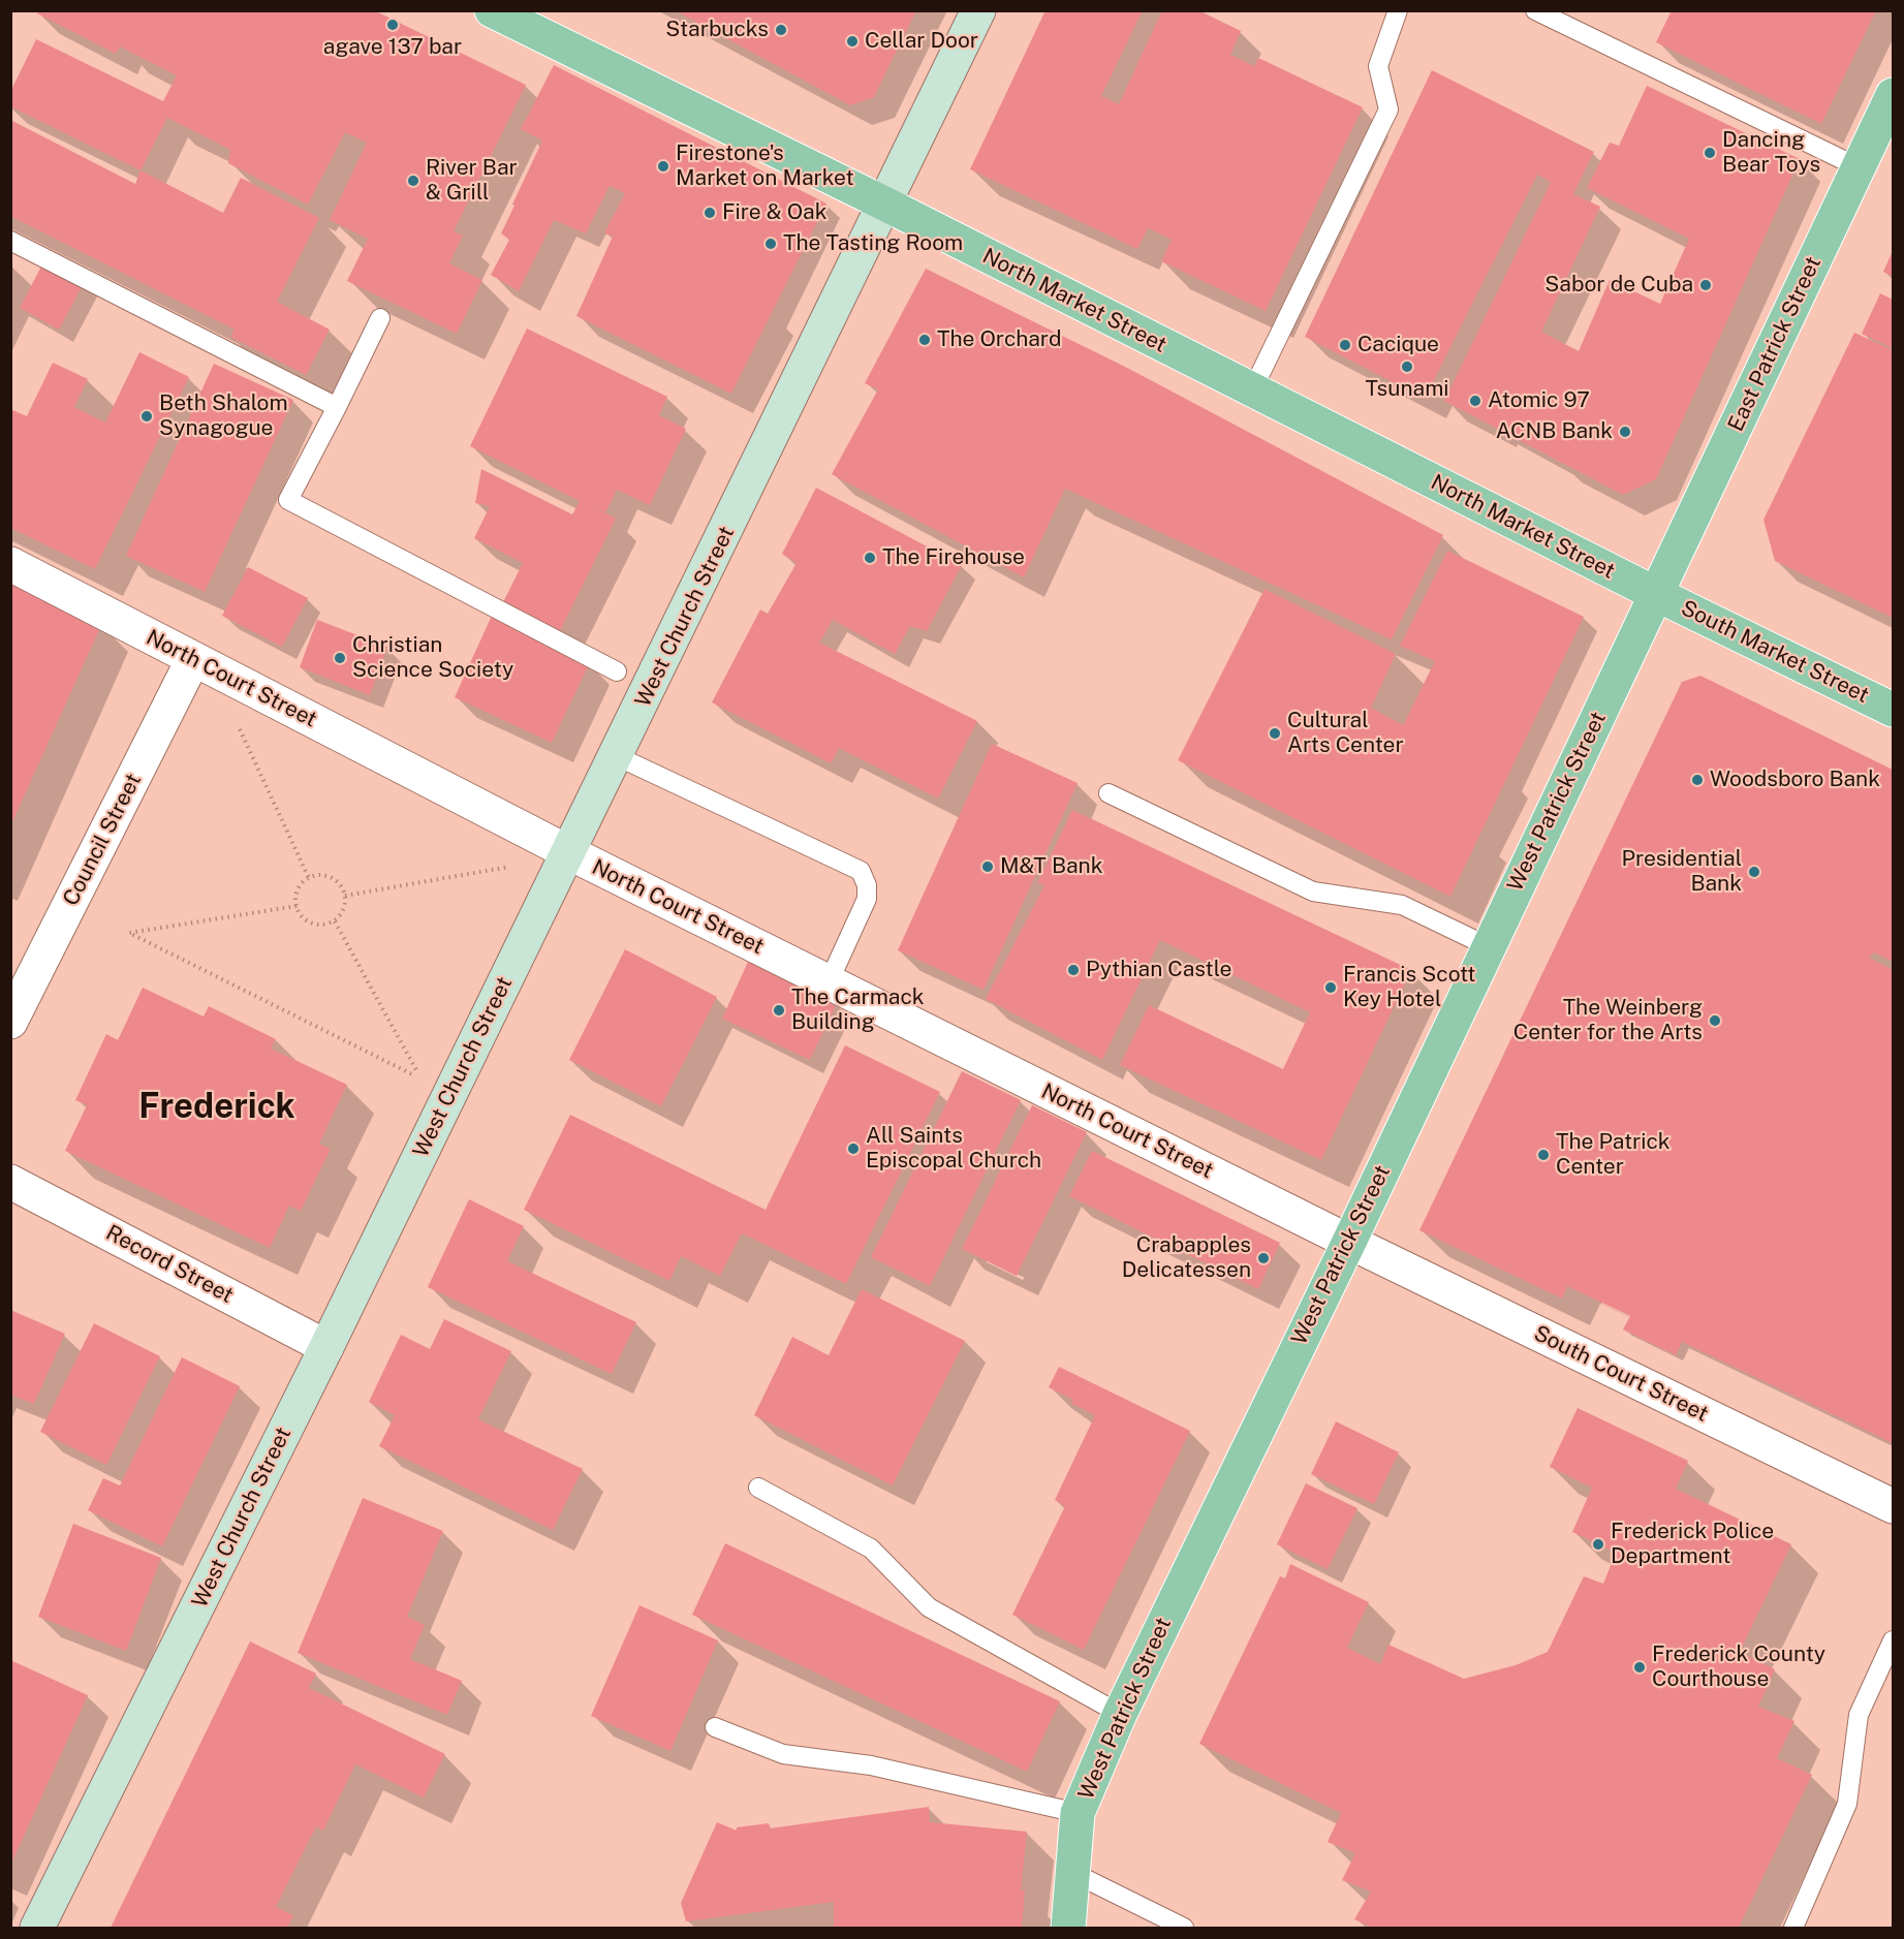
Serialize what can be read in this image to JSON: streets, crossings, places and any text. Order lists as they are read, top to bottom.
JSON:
{
  "streets": {
    "main road": [
      "North Market Street",
      "East Patrick Street",
      "South Market Street",
      "West Patrick Street"
    ],
    "street": [
      "West Church Street",
      "North Court Street",
      "Council Street",
      "Record Street",
      "South Court Street"
    ]
  },
  "crossings": [
    ["North Market Street", "East Patrick Street"],
    ["North Market Street", "West Church Street"],
    ["North Market Street", "South Market Street"],
    ["North Market Street", "West Patrick Street"],
    ["East Patrick Street", "South Market Street"],
    ["East Patrick Street", "West Patrick Street"],
    ["West Church Street", "North Court Street"],
    ["West Church Street", "Record Street"],
    ["South Market Street", "West Patrick Street"],
    ["North Court Street", "West Patrick Street"],
    ["North Court Street", "Council Street"],
    ["North Court Street", "South Court Street"],
    ["West Patrick Street", "South Court Street"]
  ],
  "districts": ["Frederick"],
  "places": [
    "agave 137 bar",
    "Starbucks",
    "Cellar Door",
    "Dancing Bear Toys",
    "Firestone's Market on Market",
    "River Bar & Grill",
    "Fire & Oak",
    "The Tasting Room",
    "Sabor de Cuba",
    "The Orchard",
    "Cacique",
    "Tsunami",
    "Atomic 97",
    "Beth Shalom Synagogue",
    "ACNB Bank",
    "The Firehouse",
    "Christian Science Society",
    "Cultural Arts Center",
    "Woodsboro Bank",
    "M&T Bank",
    "Presidential Bank",
    "Pythian Castle",
    "Francis Scott Key Hotel",
    "The Carmack Building",
    "The Weinberg Center for the Arts",
    "All Saints Episcopal Church",
    "The Patrick Center",
    "Crabapples Delicatessen",
    "Frederick Police Department",
    "Frederick County Courthouse"
  ]
}
